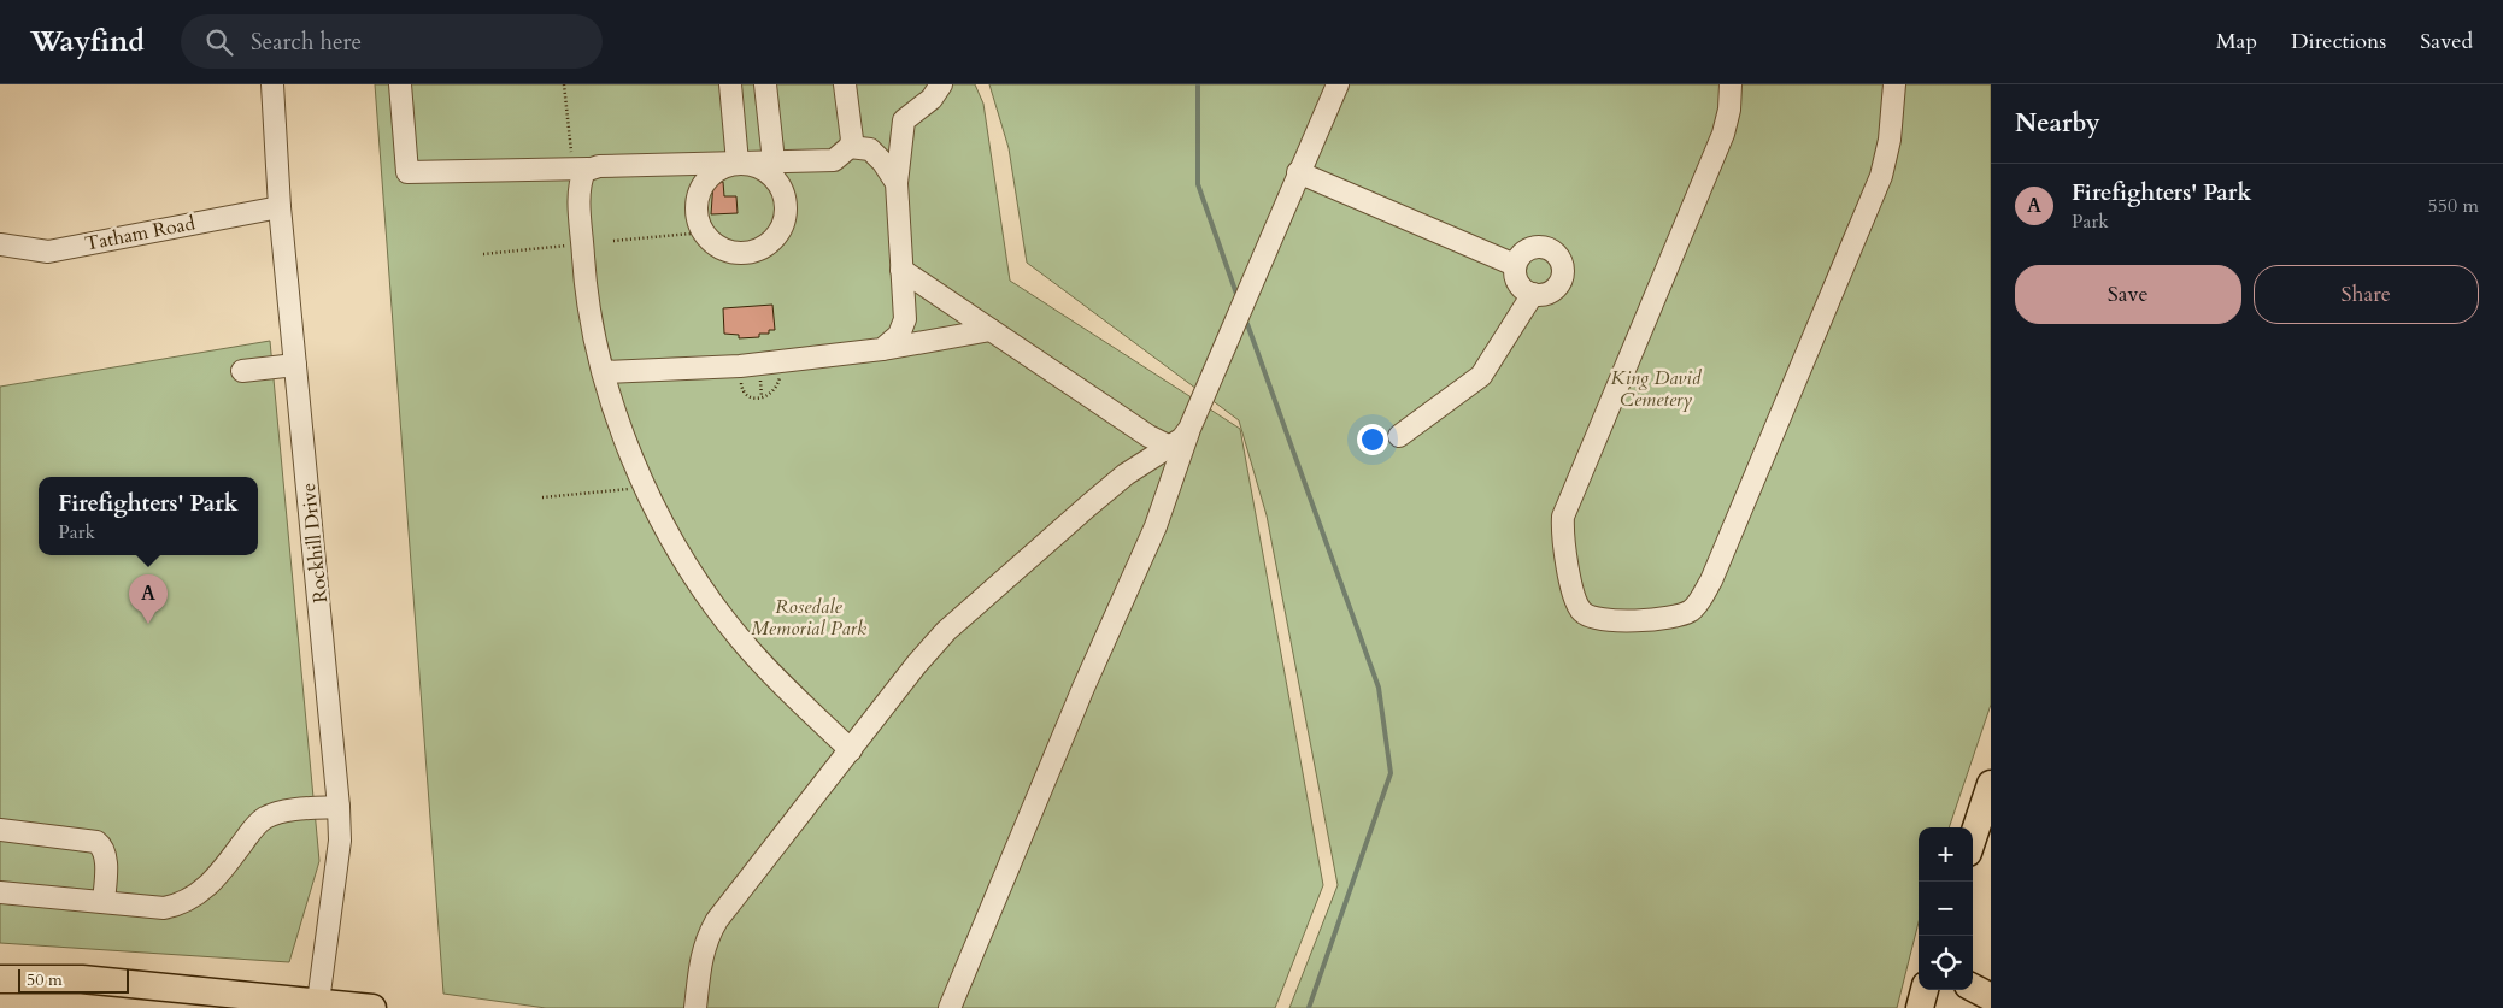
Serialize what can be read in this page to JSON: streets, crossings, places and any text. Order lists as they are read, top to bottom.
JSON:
{
  "streets": {
    "street": ["Tatham Road", "Rockhill Drive"]
  },
  "crossings": [
    ["Tatham Road", "Rockhill Drive"]
  ],
  "parks": ["King David Cemetery", "Rosedale Memorial Park"],
  "scale_bar": "50 m",
  "page": {
    "header": "Wayfind",
    "search": "Search here",
    "nav": ["Map", "Directions", "Saved"],
    "heading": "Nearby",
    "list": [
      {
        "mark": "A",
        "name": "Firefighters' Park",
        "note": "Park",
        "value": "550 m"
      }
    ],
    "buttons": ["Save", "Share"],
    "popup": ["Firefighters' Park", "Park"],
    "pins": "A",
    "map_buttons": ["+", "−"],
    "scale": "50 m"
  }
}
